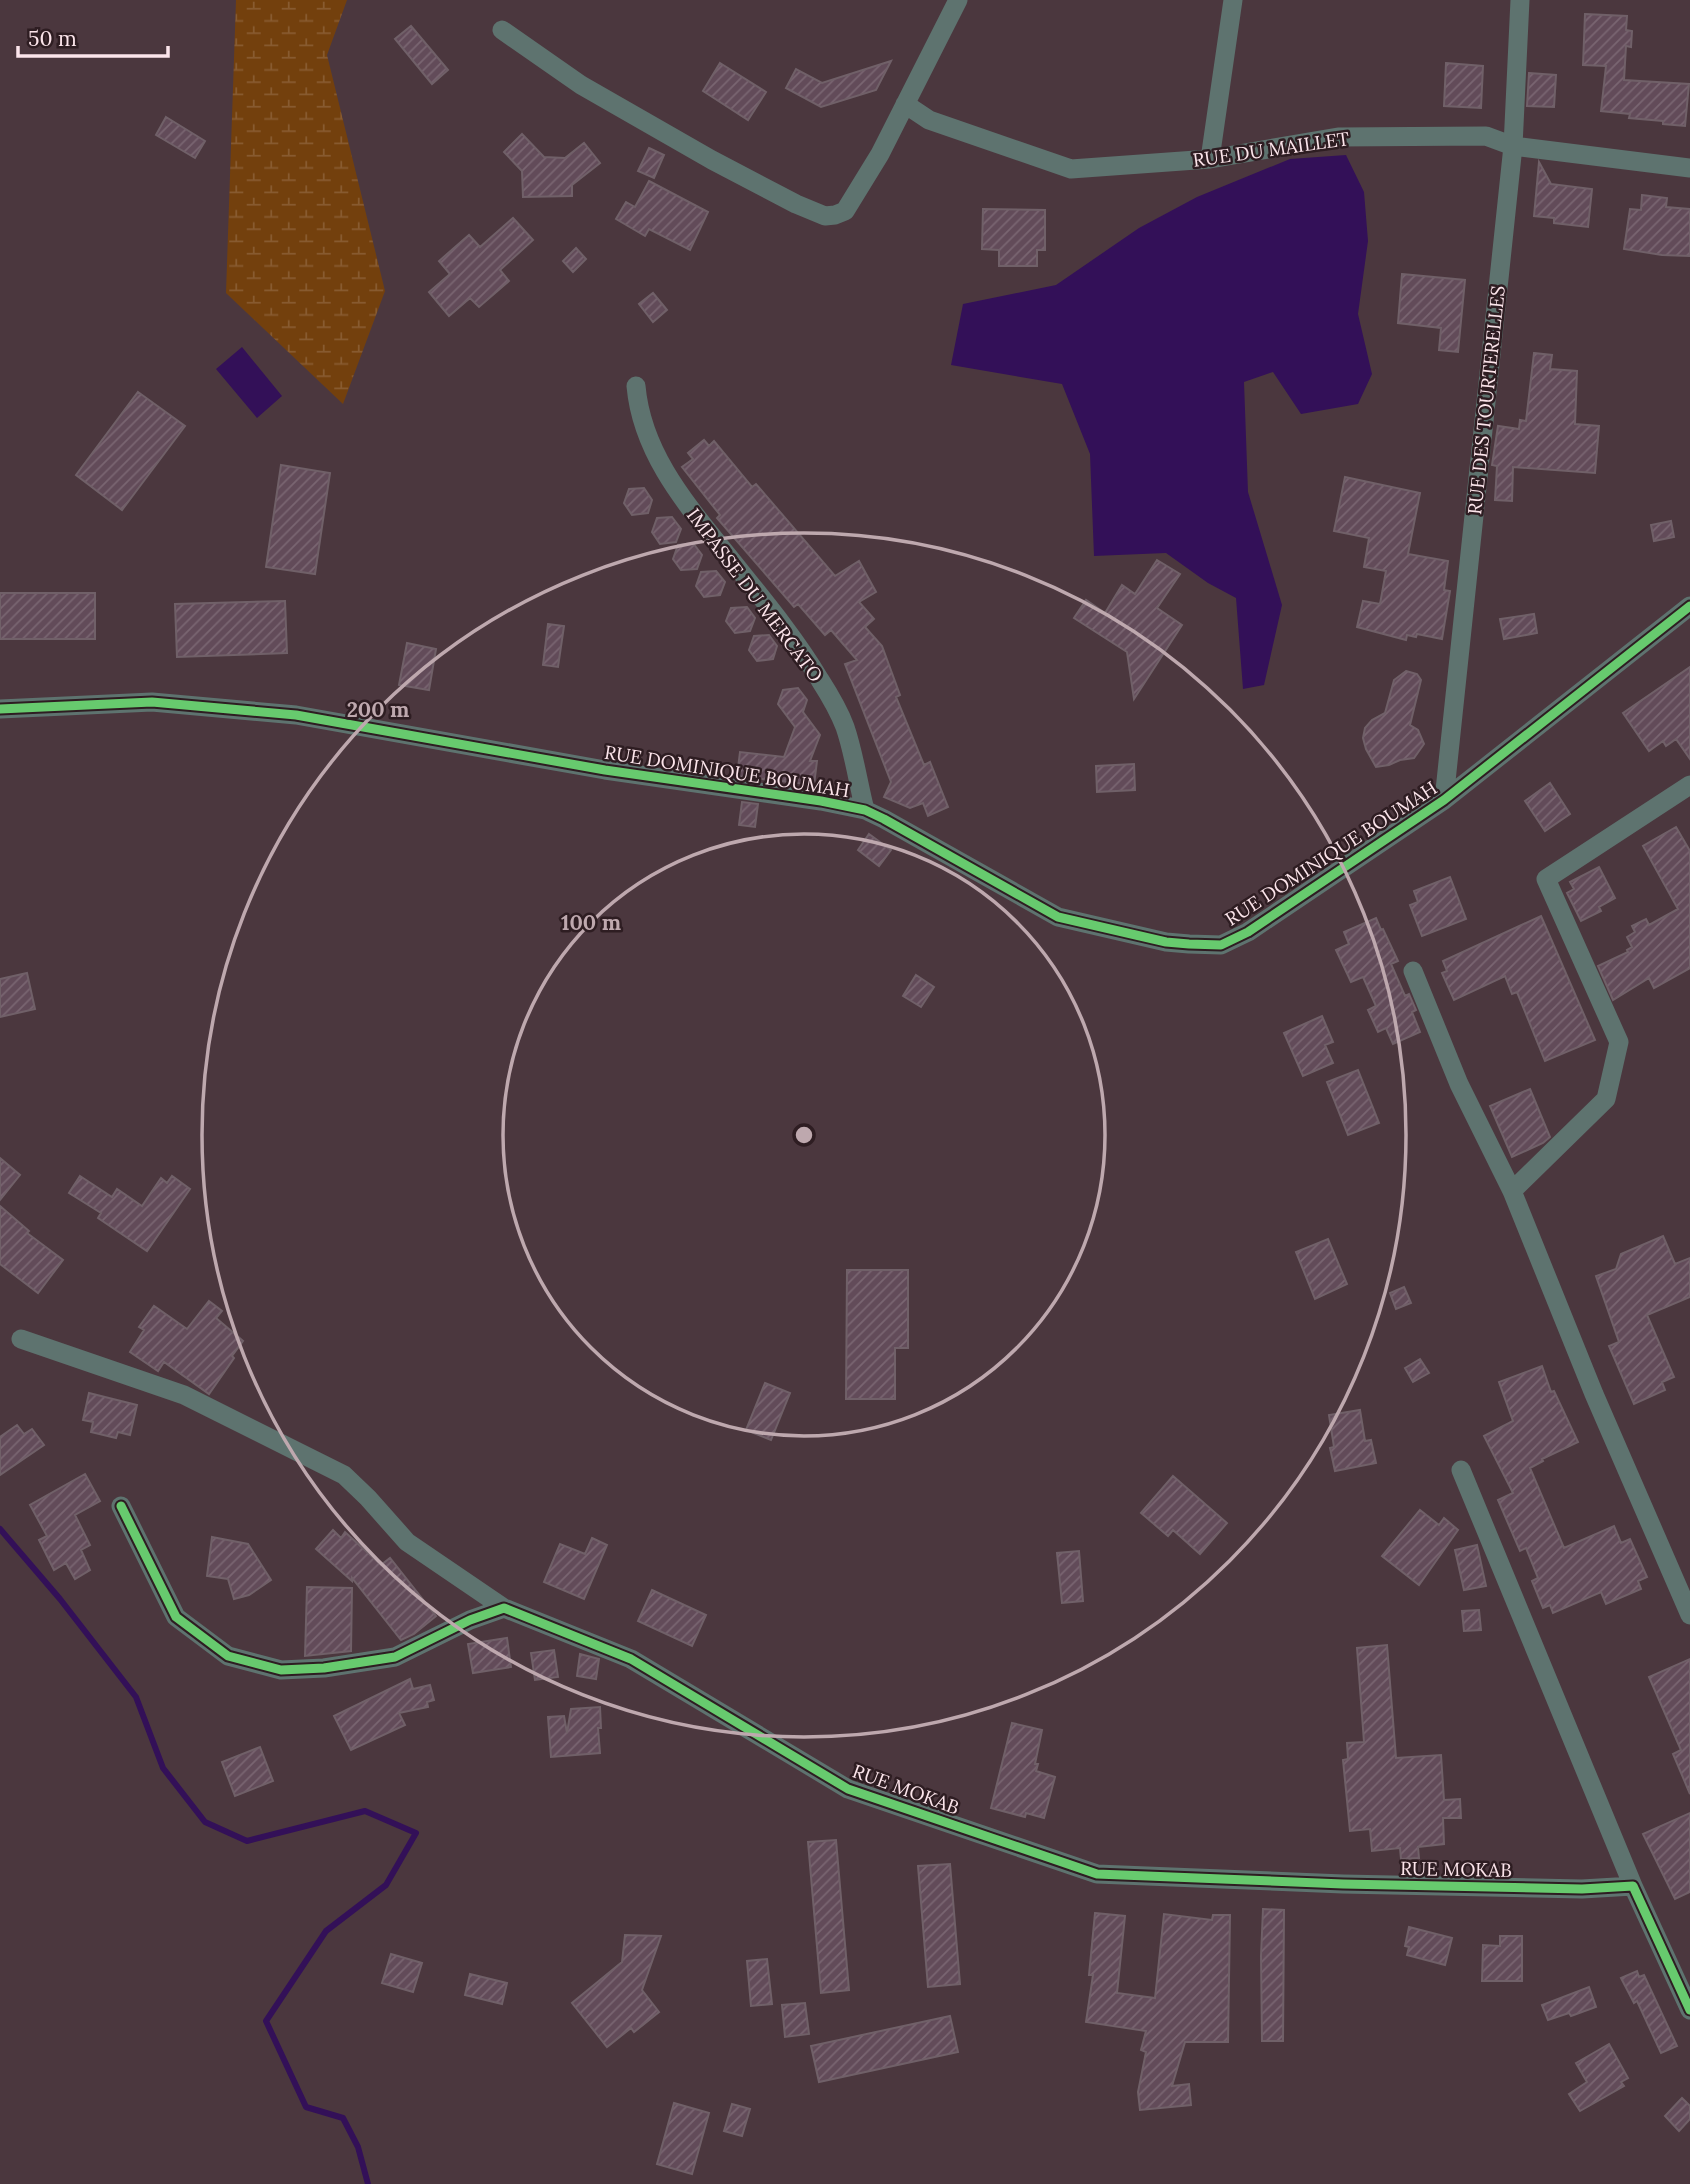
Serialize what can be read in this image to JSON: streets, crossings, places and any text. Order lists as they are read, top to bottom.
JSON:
{
  "streets": {
    "street": [
      "RUE DU MAILLET",
      "RUE DES TOURTERELLES",
      "IMPASSE DU MERCATO",
      "RUE DOMINIQUE BOUMAH",
      "RUE MOKAB"
    ]
  },
  "crossings": [
    ["RUE DU MAILLET", "RUE DES TOURTERELLES"],
    ["RUE DES TOURTERELLES", "RUE DOMINIQUE BOUMAH"],
    ["IMPASSE DU MERCATO", "RUE DOMINIQUE BOUMAH"]
  ],
  "scale_bar": "50 m",
  "rings": ["200 m", "100 m"]
}
